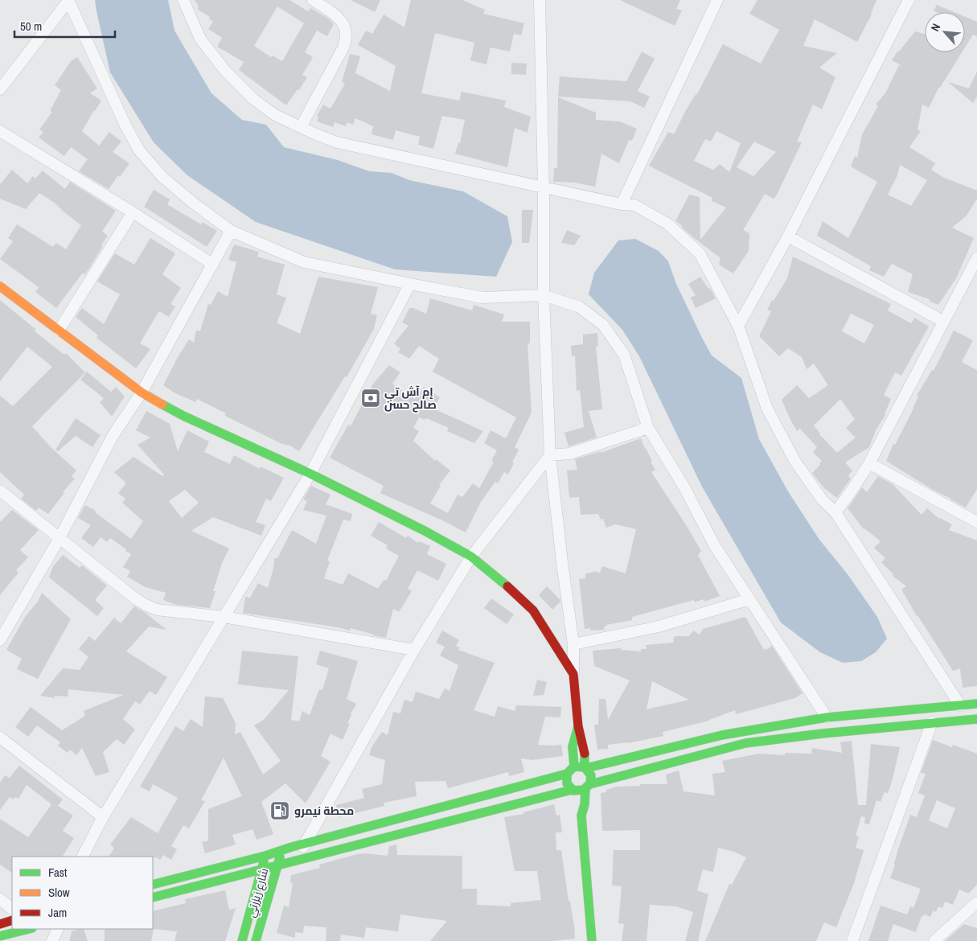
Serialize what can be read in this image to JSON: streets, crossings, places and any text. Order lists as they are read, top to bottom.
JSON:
{
  "streets": {
    "main road": ["شارع زيزرتي"]
  },
  "places": {
    "bank": ["إم آش تي صالح حسن"],
    "fuel station": ["محطة نيمرو"]
  },
  "legend": ["Fast", "Slow", "Jam"],
  "scale_bar": "50 m",
  "north": "top left"
}
